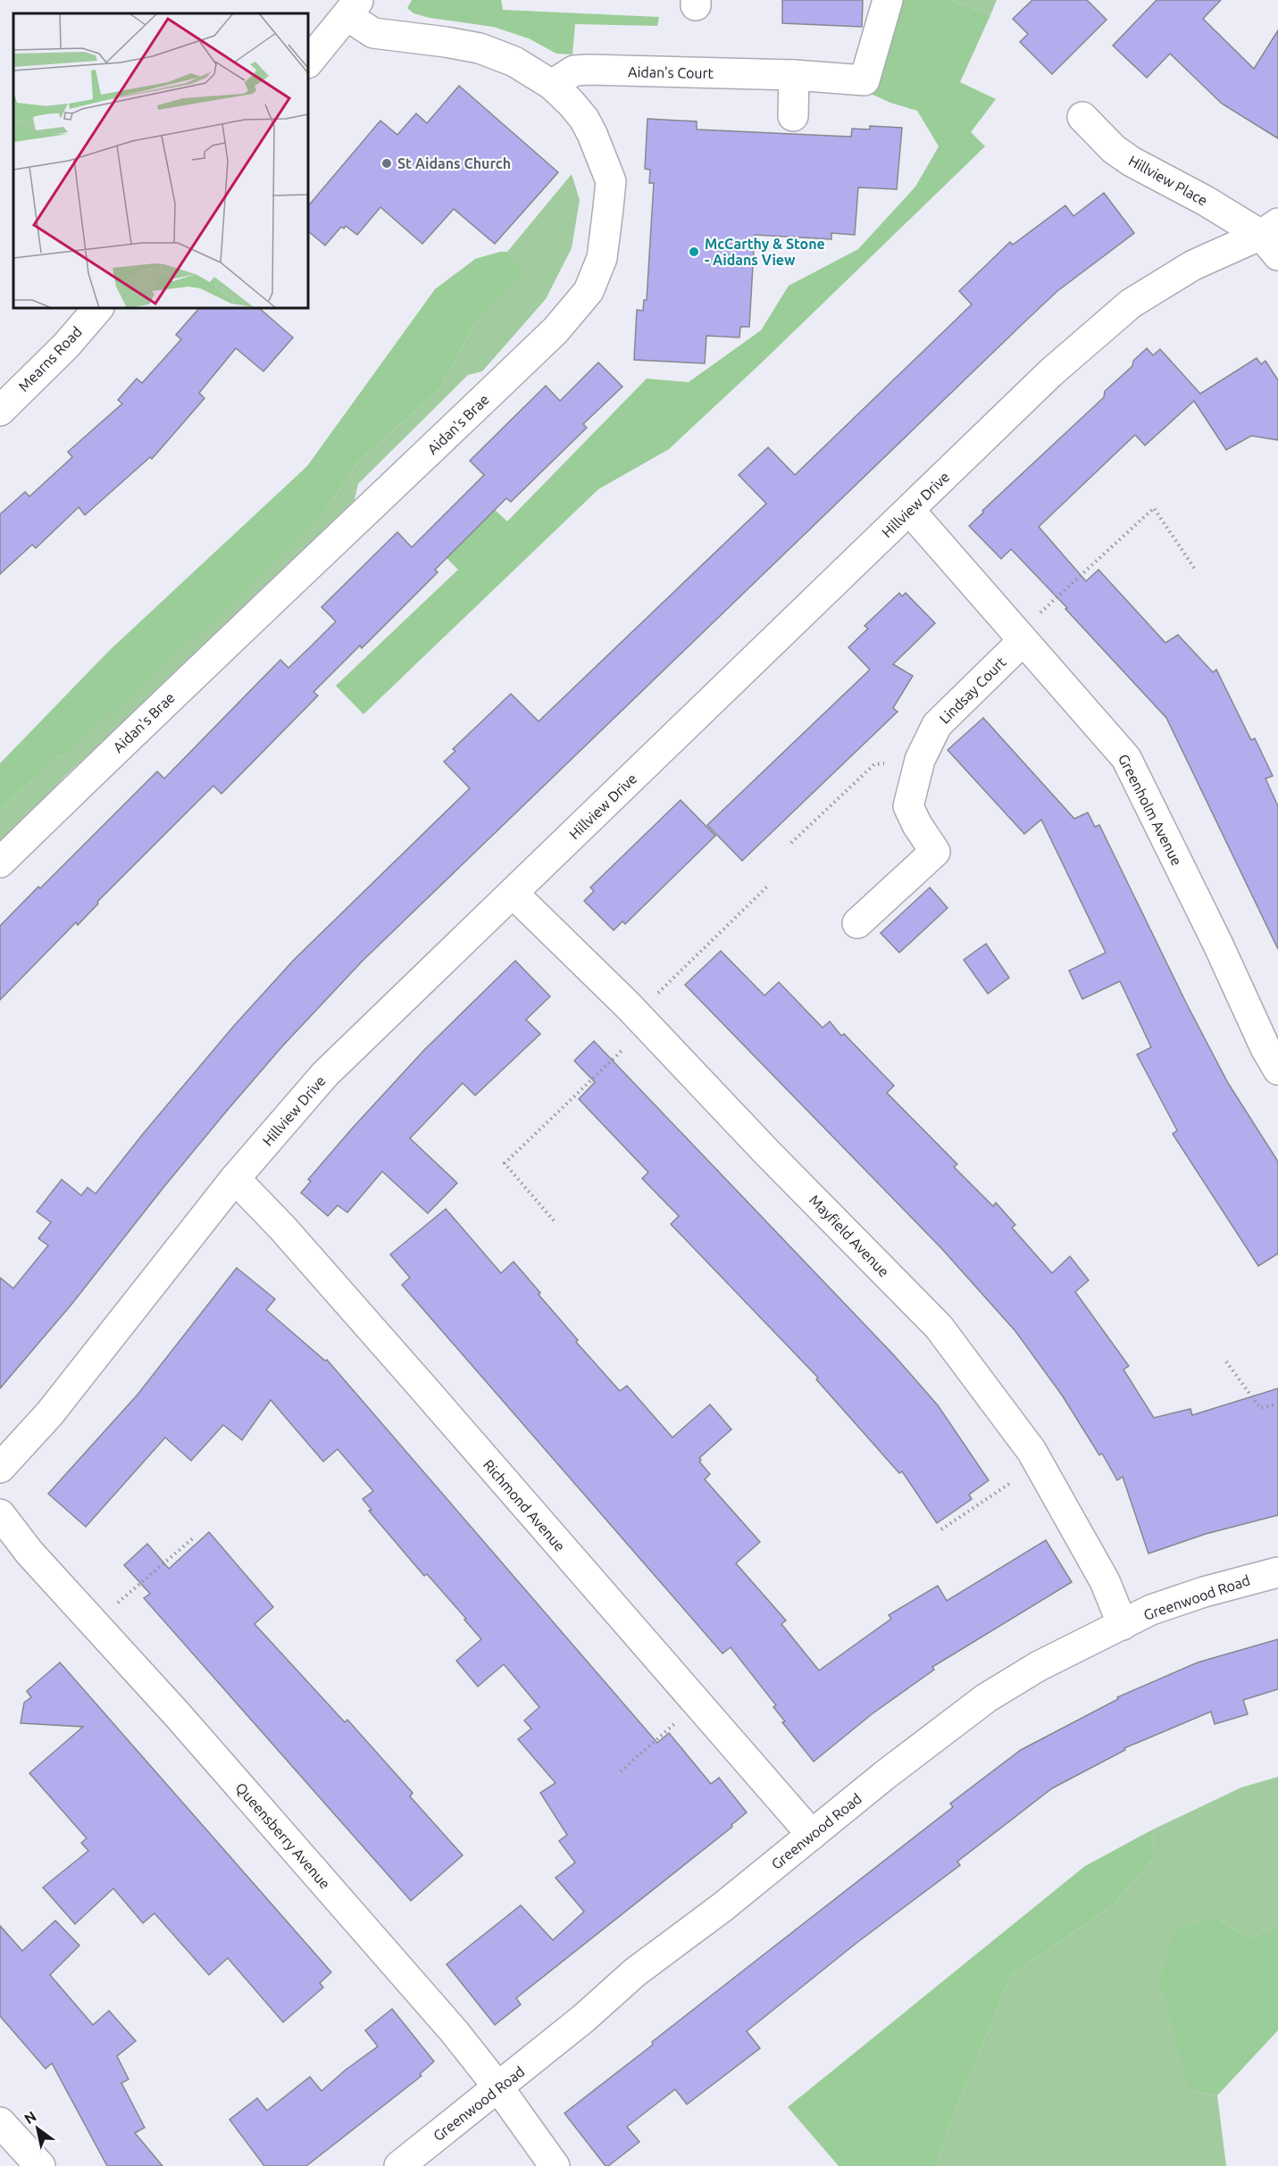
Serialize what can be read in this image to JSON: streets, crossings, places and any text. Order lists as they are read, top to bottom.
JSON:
{
  "streets": {
    "street": [
      "Aidan's Court",
      "Hillview Place",
      "Mearns Road",
      "Aidan's Brae",
      "Hillview Drive",
      "Lindsay Court",
      "Greenholm Avenue",
      "Mayfield Avenue",
      "Richmond Avenue",
      "Greenwood Road",
      "Queensberry Avenue"
    ]
  },
  "crossings": [
    ["Aidan's Court", "Aidan's Brae"],
    ["Hillview Place", "Hillview Drive"],
    ["Hillview Drive", "Greenholm Avenue"],
    ["Hillview Drive", "Mayfield Avenue"],
    ["Hillview Drive", "Richmond Avenue"],
    ["Lindsay Court", "Greenholm Avenue"],
    ["Mayfield Avenue", "Greenwood Road"],
    ["Richmond Avenue", "Greenwood Road"],
    ["Greenwood Road", "Queensberry Avenue"]
  ],
  "places": ["St Aidans Church", "McCarthy & Stone - Aidans View"],
  "north": "top left"
}
